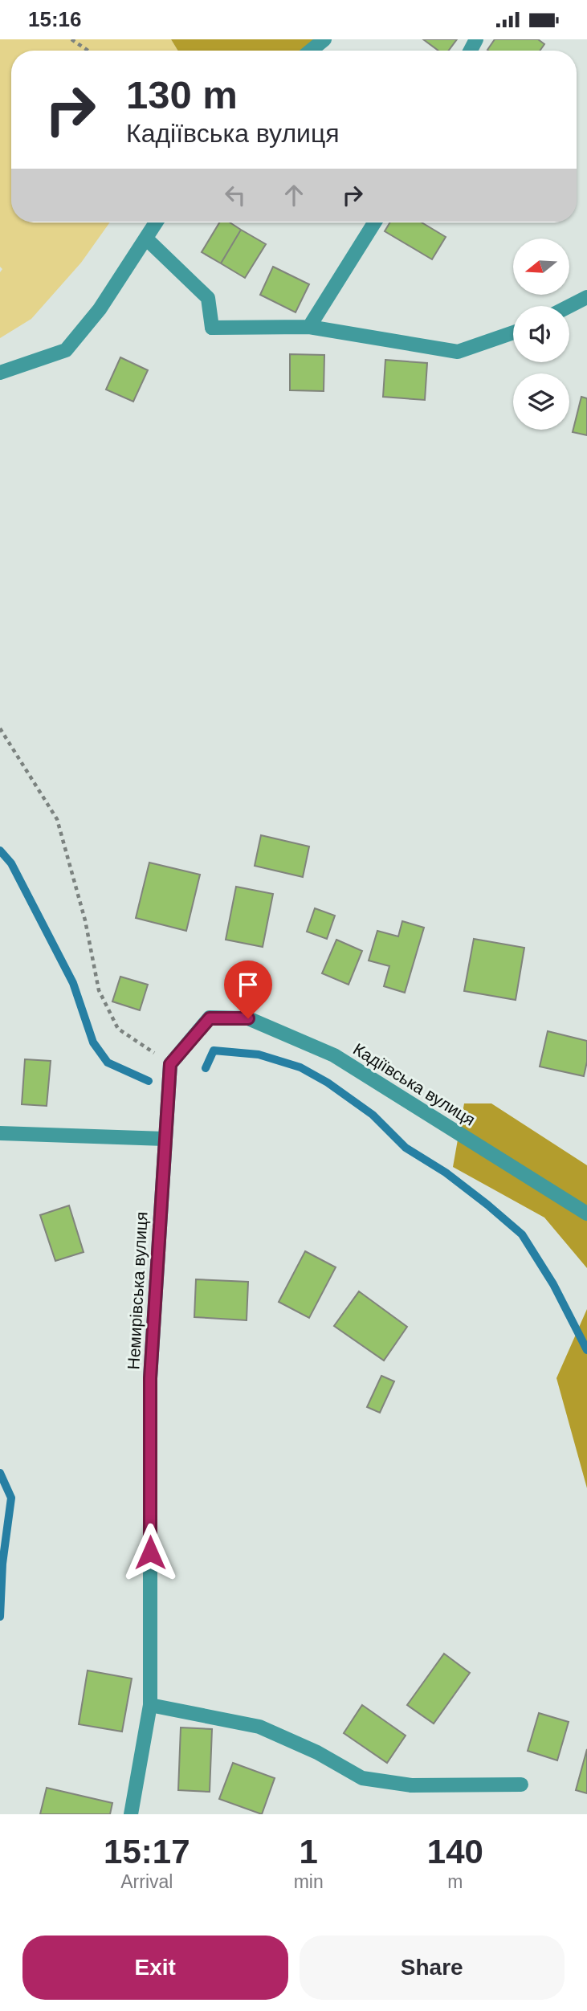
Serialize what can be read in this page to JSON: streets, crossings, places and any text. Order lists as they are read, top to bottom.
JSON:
{
  "streets": {
    "street": ["Кадіївська вулиця", "Немирівська вулиця"]
  },
  "crossings": [
    ["Кадіївська вулиця", "Немирівська вулиця"]
  ],
  "north": "left",
  "page": {
    "status": "15:16",
    "turn": ["130 m", "Кадіївська вулиця"],
    "eta": [
      "15:17",
      "Arrival",
      "1",
      "min",
      "140",
      "m"
    ],
    "buttons": ["Exit", "Share"]
  }
}
